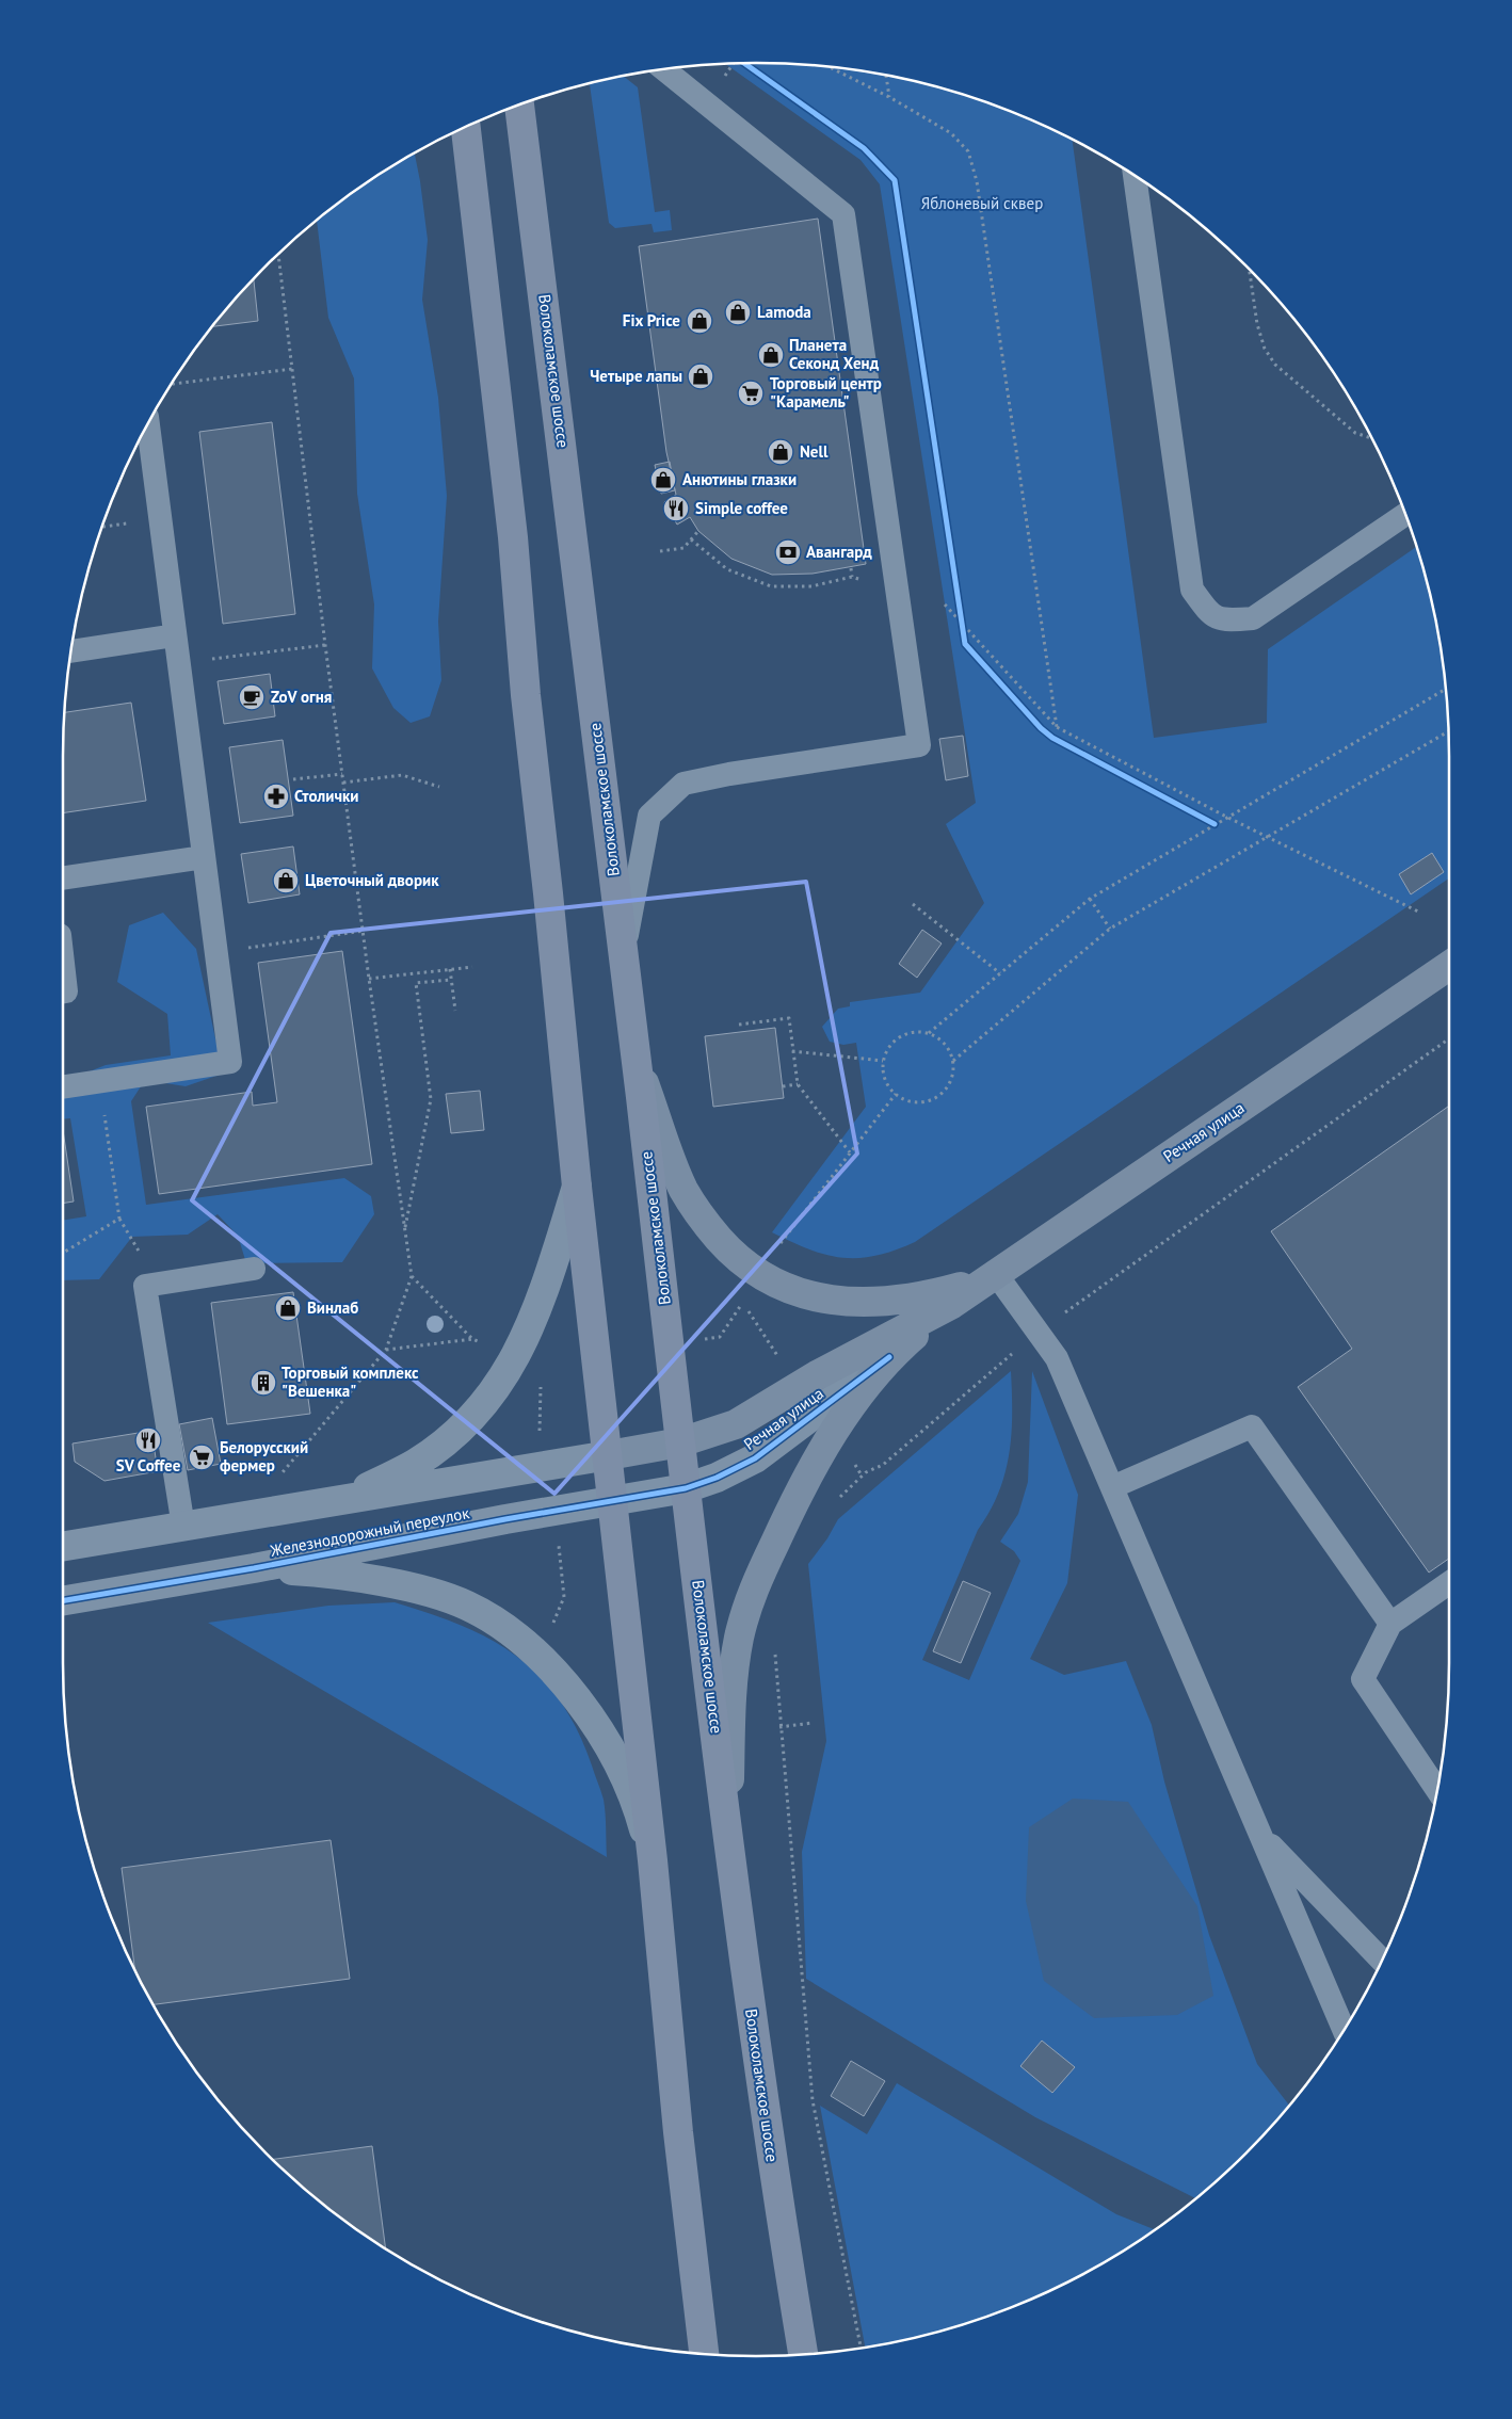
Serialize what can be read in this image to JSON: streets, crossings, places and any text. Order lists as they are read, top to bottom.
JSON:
{
  "streets": {
    "main road": ["Волоколамское шоссе", "Речная улица", "Железнодорожный переулок"]
  },
  "crossings": [
    ["Волоколамское шоссе", "Речная улица"],
    ["Волоколамское шоссе", "Железнодорожный переулок"],
    ["Речная улица", "Железнодорожный переулок"]
  ],
  "parks": ["Яблоневый сквер"],
  "places": {
    "shop": [
      "Lamoda",
      "Fix Price",
      "Планета Секонд Хенд",
      "Четыре лапы",
      "Nell",
      "Анютины глазки",
      "Цветочный дворик",
      "Винлаб"
    ],
    "supermarket": ["Торговый центр \"Карамель\"", "Белорусский фермер"],
    "restaurant": ["Simple coffee", "SV Coffee"],
    "bank": ["Авангард"],
    "cafe": ["ZoV огня"],
    "pharmacy": ["Столички"],
    "building": ["Торговый комплекс \"Вешенка\""]
  }
}
